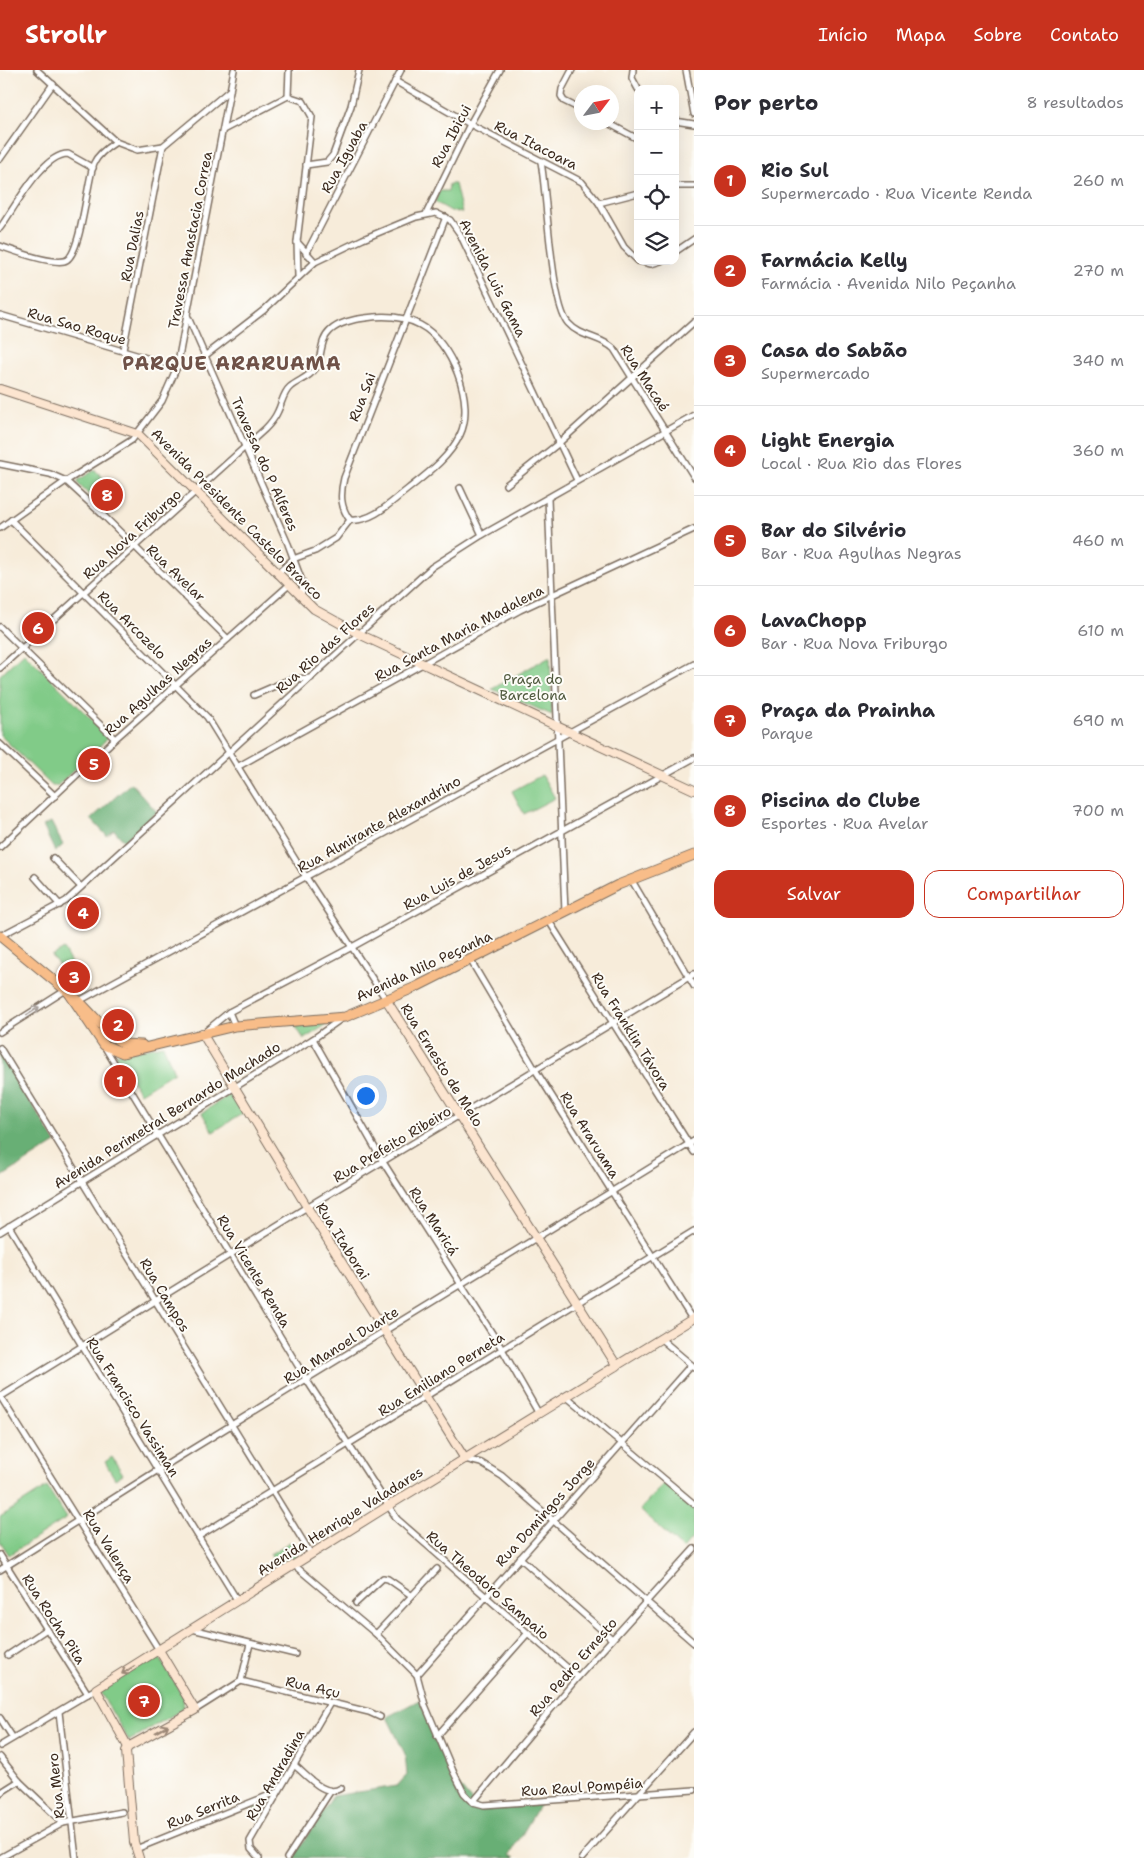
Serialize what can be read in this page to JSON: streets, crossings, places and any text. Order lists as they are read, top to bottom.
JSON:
{
  "streets": {
    "main road": ["Avenida Nilo Peçanha"],
    "street": [
      "Rua Ibicui",
      "Rua Itacoara",
      "Rua Iguaba",
      "Travessa Anastacia Correa",
      "Rua Dalias",
      "Avenida Luis Gama",
      "Rua Sao Roque",
      "Rua Macaé",
      "Rua Sai",
      "Travessa do P Alferes",
      "Avenida Presidente Castelo Branco",
      "Rua Nova Friburgo",
      "Rua Avelar",
      "Rua Arcozelo",
      "Rua Santa Maria Madalena",
      "Rua Rio das Flores",
      "Rua Agulhas Negras",
      "Rua Almirante Alexandrino",
      "Rua Luis de Jesus",
      "Rua Franklin Távora",
      "Rua Ernesto de Melo",
      "Avenida Perimetral Bernardo Machado",
      "Rua Araruama",
      "Rua Prefeito Ribeiro",
      "Rua Maricá",
      "Rua Itaborai",
      "Rua Vicente Renda",
      "Rua Campos",
      "Rua Manoel Duarte",
      "Rua Emiliano Perneta",
      "Rua Francisco Vassiman",
      "Rua Domingos Jorge",
      "Avenida Henrique Valadares",
      "Rua Valença",
      "Rua Theodoro Sampaio",
      "Rua Rocha Pita",
      "Rua Pedro Ernesto",
      "Rua Açu",
      "Rua Andradina",
      "Rua Mero",
      "Rua Raul Pompéia",
      "Rua Serrita"
    ]
  },
  "crossings": [
    ["Rua Ibicui", "Rua Itacoara"],
    ["Rua Ibicui", "Avenida Luis Gama"],
    ["Rua Itacoara", "Rua Iguaba"],
    ["Rua Itacoara", "Rua Macaé"],
    ["Travessa Anastacia Correa", "Rua Sao Roque"],
    ["Travessa Anastacia Correa", "Travessa do P Alferes"],
    ["Travessa Anastacia Correa", "Avenida Presidente Castelo Branco"],
    ["Travessa Anastacia Correa", "Rua Avelar"],
    ["Travessa Anastacia Correa", "Rua Arcozelo"],
    ["Rua Dalias", "Rua Sao Roque"],
    ["Avenida Luis Gama", "Rua Sai"],
    ["Avenida Luis Gama", "Rua Rio das Flores"],
    ["Rua Macaé", "Rua Rio das Flores"],
    ["Rua Sai", "Rua Nova Friburgo"],
    ["Travessa do P Alferes", "Avenida Presidente Castelo Branco"],
    ["Travessa do P Alferes", "Rua Nova Friburgo"],
    ["Avenida Presidente Castelo Branco", "Rua Nova Friburgo"],
    ["Avenida Presidente Castelo Branco", "Rua Santa Maria Madalena"],
    ["Avenida Presidente Castelo Branco", "Rua Rio das Flores"],
    ["Avenida Presidente Castelo Branco", "Rua Agulhas Negras"],
    ["Avenida Presidente Castelo Branco", "Rua Almirante Alexandrino"],
    ["Avenida Presidente Castelo Branco", "Rua Luis de Jesus"],
    ["Rua Nova Friburgo", "Rua Avelar"],
    ["Rua Nova Friburgo", "Rua Arcozelo"],
    ["Rua Avelar", "Rua Agulhas Negras"],
    ["Rua Arcozelo", "Rua Rio das Flores"],
    ["Rua Arcozelo", "Rua Agulhas Negras"],
    ["Rua Arcozelo", "Rua Ernesto de Melo"],
    ["Rua Santa Maria Madalena", "Rua Ernesto de Melo"],
    ["Rua Rio das Flores", "Avenida Nilo Peçanha"],
    ["Rua Rio das Flores", "Rua Ernesto de Melo"],
    ["Rua Almirante Alexandrino", "Avenida Nilo Peçanha"],
    ["Rua Almirante Alexandrino", "Rua Ernesto de Melo"],
    ["Rua Luis de Jesus", "Avenida Nilo Peçanha"],
    ["Rua Luis de Jesus", "Rua Ernesto de Melo"],
    ["Rua Luis de Jesus", "Rua Itaborai"],
    ["Avenida Nilo Peçanha", "Rua Franklin Távora"],
    ["Avenida Nilo Peçanha", "Rua Ernesto de Melo"],
    ["Avenida Nilo Peçanha", "Avenida Perimetral Bernardo Machado"],
    ["Avenida Nilo Peçanha", "Rua Araruama"],
    ["Avenida Nilo Peçanha", "Rua Itaborai"],
    ["Avenida Nilo Peçanha", "Rua Vicente Renda"],
    ["Rua Franklin Távora", "Rua Prefeito Ribeiro"],
    ["Rua Franklin Távora", "Rua Manoel Duarte"],
    ["Rua Ernesto de Melo", "Rua Prefeito Ribeiro"],
    ["Rua Ernesto de Melo", "Rua Manoel Duarte"],
    ["Rua Ernesto de Melo", "Rua Emiliano Perneta"],
    ["Rua Ernesto de Melo", "Avenida Henrique Valadares"],
    ["Avenida Perimetral Bernardo Machado", "Rua Maricá"],
    ["Avenida Perimetral Bernardo Machado", "Rua Itaborai"],
    ["Avenida Perimetral Bernardo Machado", "Rua Vicente Renda"],
    ["Avenida Perimetral Bernardo Machado", "Rua Campos"],
    ["Avenida Perimetral Bernardo Machado", "Rua Francisco Vassiman"],
    ["Rua Araruama", "Rua Prefeito Ribeiro"],
    ["Rua Araruama", "Rua Manoel Duarte"],
    ["Rua Araruama", "Rua Emiliano Perneta"],
    ["Rua Araruama", "Avenida Henrique Valadares"],
    ["Rua Prefeito Ribeiro", "Rua Maricá"],
    ["Rua Prefeito Ribeiro", "Rua Itaborai"],
    ["Rua Prefeito Ribeiro", "Rua Vicente Renda"],
    ["Rua Prefeito Ribeiro", "Rua Campos"],
    ["Rua Prefeito Ribeiro", "Rua Francisco Vassiman"],
    ["Rua Prefeito Ribeiro", "Rua Valença"],
    ["Rua Maricá", "Rua Manoel Duarte"],
    ["Rua Maricá", "Rua Emiliano Perneta"],
    ["Rua Maricá", "Avenida Henrique Valadares"],
    ["Rua Itaborai", "Rua Manoel Duarte"],
    ["Rua Itaborai", "Rua Emiliano Perneta"],
    ["Rua Itaborai", "Avenida Henrique Valadares"],
    ["Rua Vicente Renda", "Rua Manoel Duarte"],
    ["Rua Vicente Renda", "Rua Emiliano Perneta"],
    ["Rua Vicente Renda", "Avenida Henrique Valadares"],
    ["Rua Vicente Renda", "Rua Theodoro Sampaio"],
    ["Rua Campos", "Rua Manoel Duarte"],
    ["Rua Campos", "Rua Emiliano Perneta"],
    ["Rua Campos", "Avenida Henrique Valadares"],
    ["Rua Manoel Duarte", "Rua Francisco Vassiman"],
    ["Rua Manoel Duarte", "Rua Valença"],
    ["Rua Manoel Duarte", "Rua Rocha Pita"],
    ["Rua Emiliano Perneta", "Rua Francisco Vassiman"],
    ["Rua Francisco Vassiman", "Avenida Henrique Valadares"],
    ["Rua Domingos Jorge", "Rua Theodoro Sampaio"],
    ["Avenida Henrique Valadares", "Rua Valença"],
    ["Avenida Henrique Valadares", "Rua Theodoro Sampaio"],
    ["Avenida Henrique Valadares", "Rua Rocha Pita"],
    ["Avenida Henrique Valadares", "Rua Mero"],
    ["Rua Theodoro Sampaio", "Rua Pedro Ernesto"],
    ["Rua Pedro Ernesto", "Rua Raul Pompéia"],
    ["Rua Açu", "Rua Andradina"],
    ["Rua Andradina", "Rua Serrita"]
  ],
  "districts": ["PARQUE ARARUAMA"],
  "parks": ["Praça do Barcelona"],
  "north": "top right",
  "page": {
    "header": "Strollr",
    "nav": [
      "Início",
      "Mapa",
      "Sobre",
      "Contato"
    ],
    "heading": ["Por perto", "8 resultados"],
    "map_buttons": ["+", "−"],
    "list": [
      {
        "mark": "1",
        "name": "Rio Sul",
        "note": "Supermercado · Rua Vicente Renda",
        "value": "260 m"
      },
      {
        "mark": "2",
        "name": "Farmácia Kelly",
        "note": "Farmácia · Avenida Nilo Peçanha",
        "value": "270 m"
      },
      {
        "mark": "3",
        "name": "Casa do Sabão",
        "note": "Supermercado",
        "value": "340 m"
      },
      {
        "mark": "4",
        "name": "Light Energia",
        "note": "Local · Rua Rio das Flores",
        "value": "360 m"
      },
      {
        "mark": "5",
        "name": "Bar do Silvério",
        "note": "Bar · Rua Agulhas Negras",
        "value": "460 m"
      },
      {
        "mark": "6",
        "name": "LavaChopp",
        "note": "Bar · Rua Nova Friburgo",
        "value": "610 m"
      },
      {
        "mark": "7",
        "name": "Praça da Prainha",
        "note": "Parque",
        "value": "690 m"
      },
      {
        "mark": "8",
        "name": "Piscina do Clube",
        "note": "Esportes · Rua Avelar",
        "value": "700 m"
      }
    ],
    "pins": [
      "8",
      "6",
      "5",
      "4",
      "3",
      "2",
      "1",
      "7"
    ],
    "buttons": ["Salvar", "Compartilhar"]
  }
}
